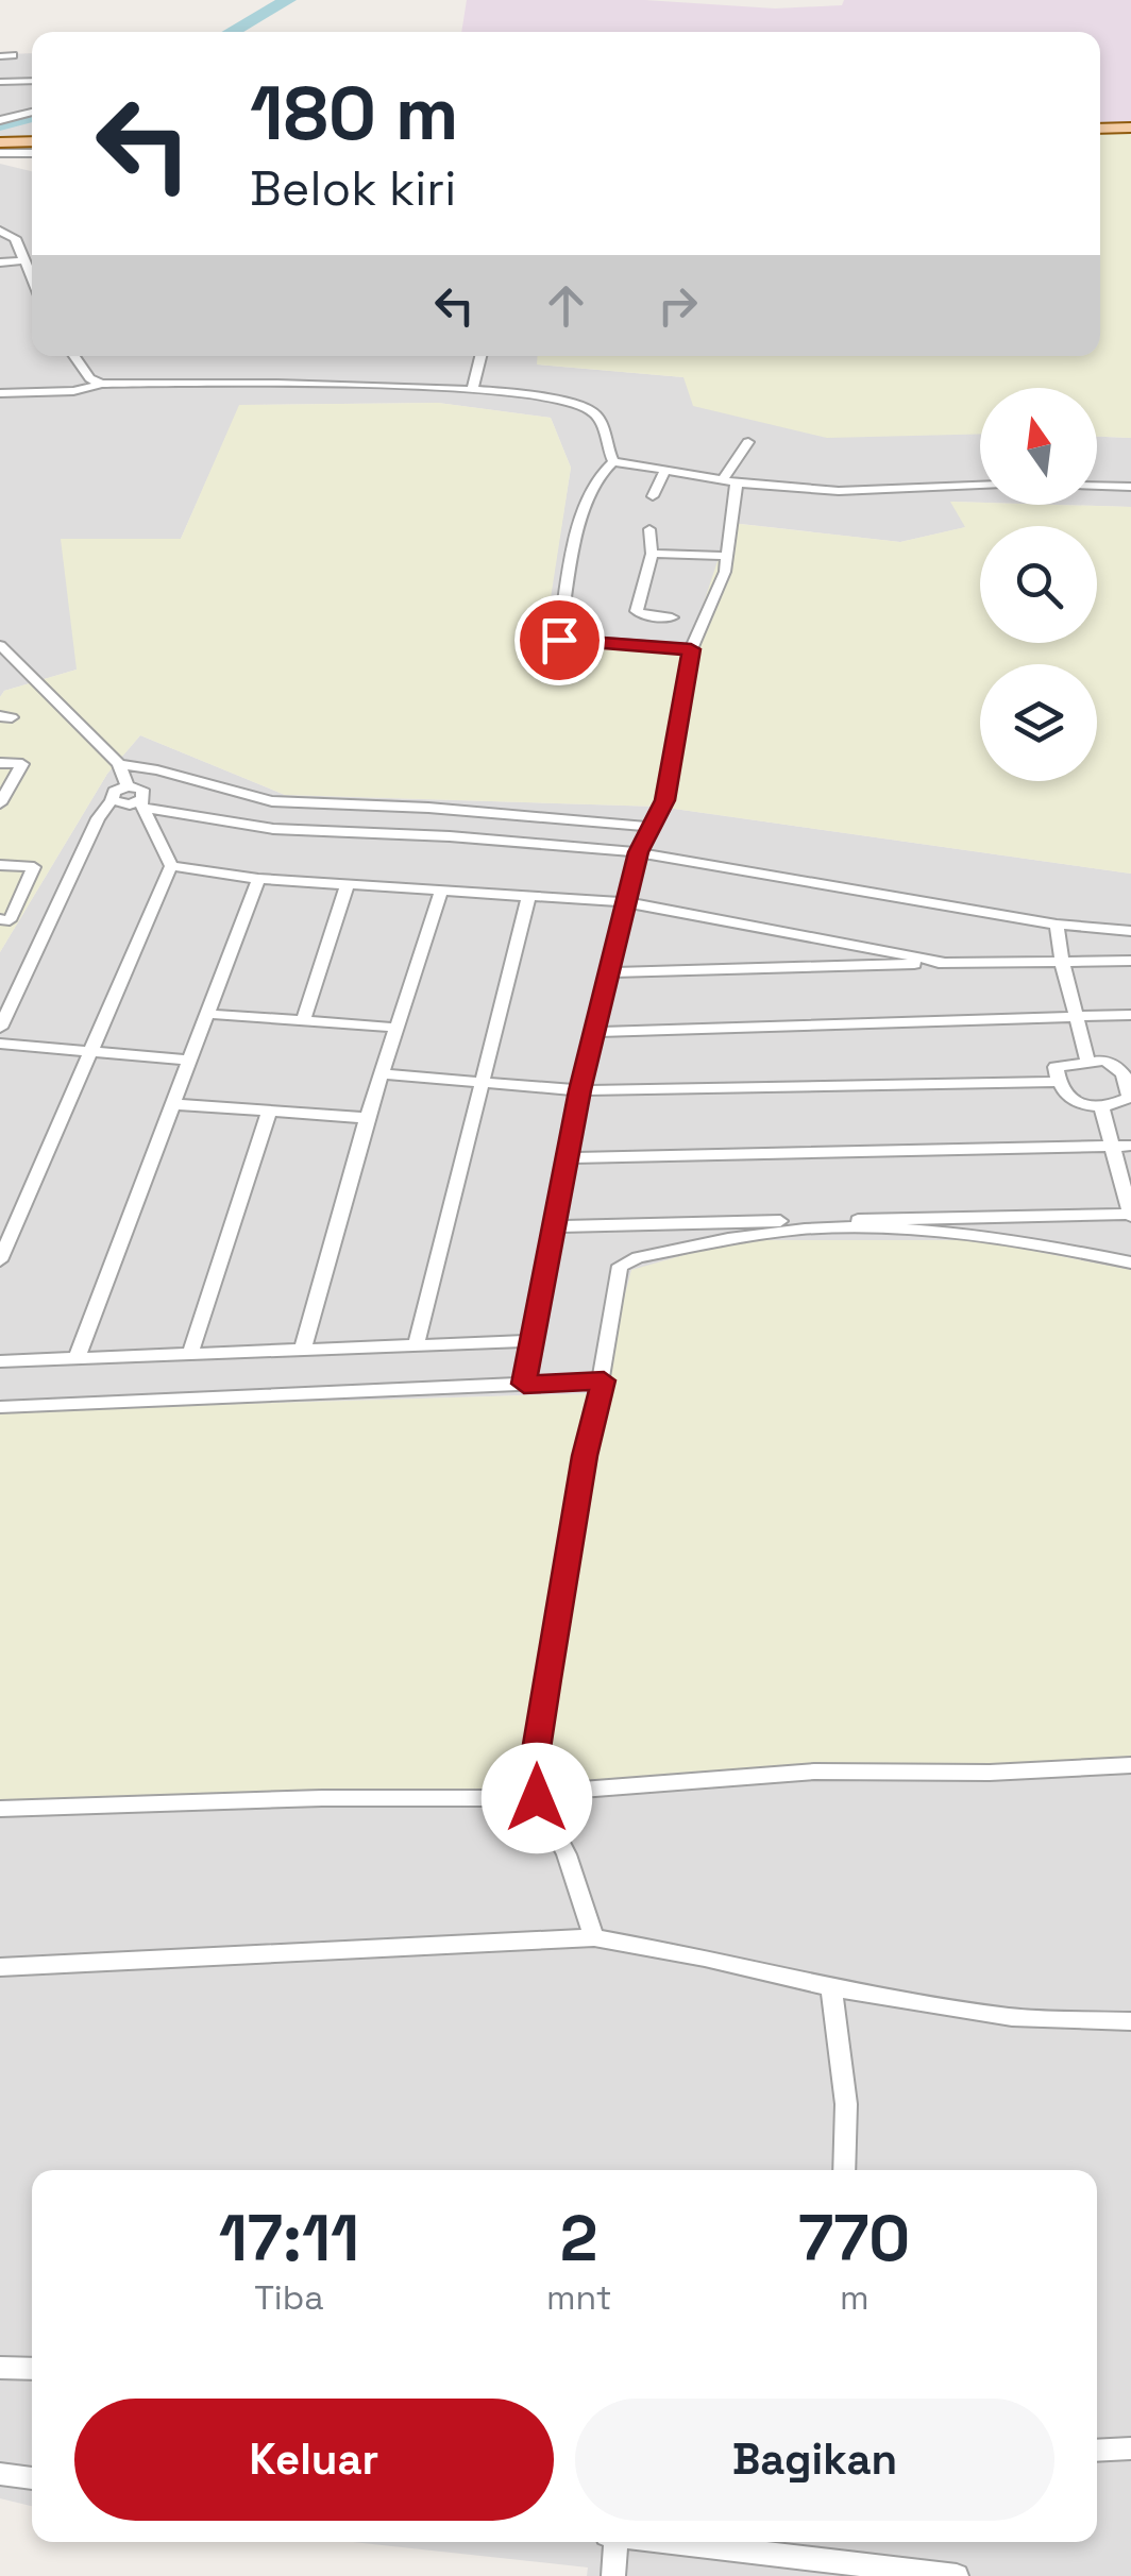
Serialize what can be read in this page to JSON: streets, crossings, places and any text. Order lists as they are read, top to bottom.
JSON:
{
  "north": "top",
  "page": {
    "turn": ["180 m", "Belok kiri"],
    "eta": [
      "17:11",
      "Tiba",
      "2",
      "mnt",
      "770",
      "m"
    ],
    "buttons": ["Keluar", "Bagikan"]
  }
}
